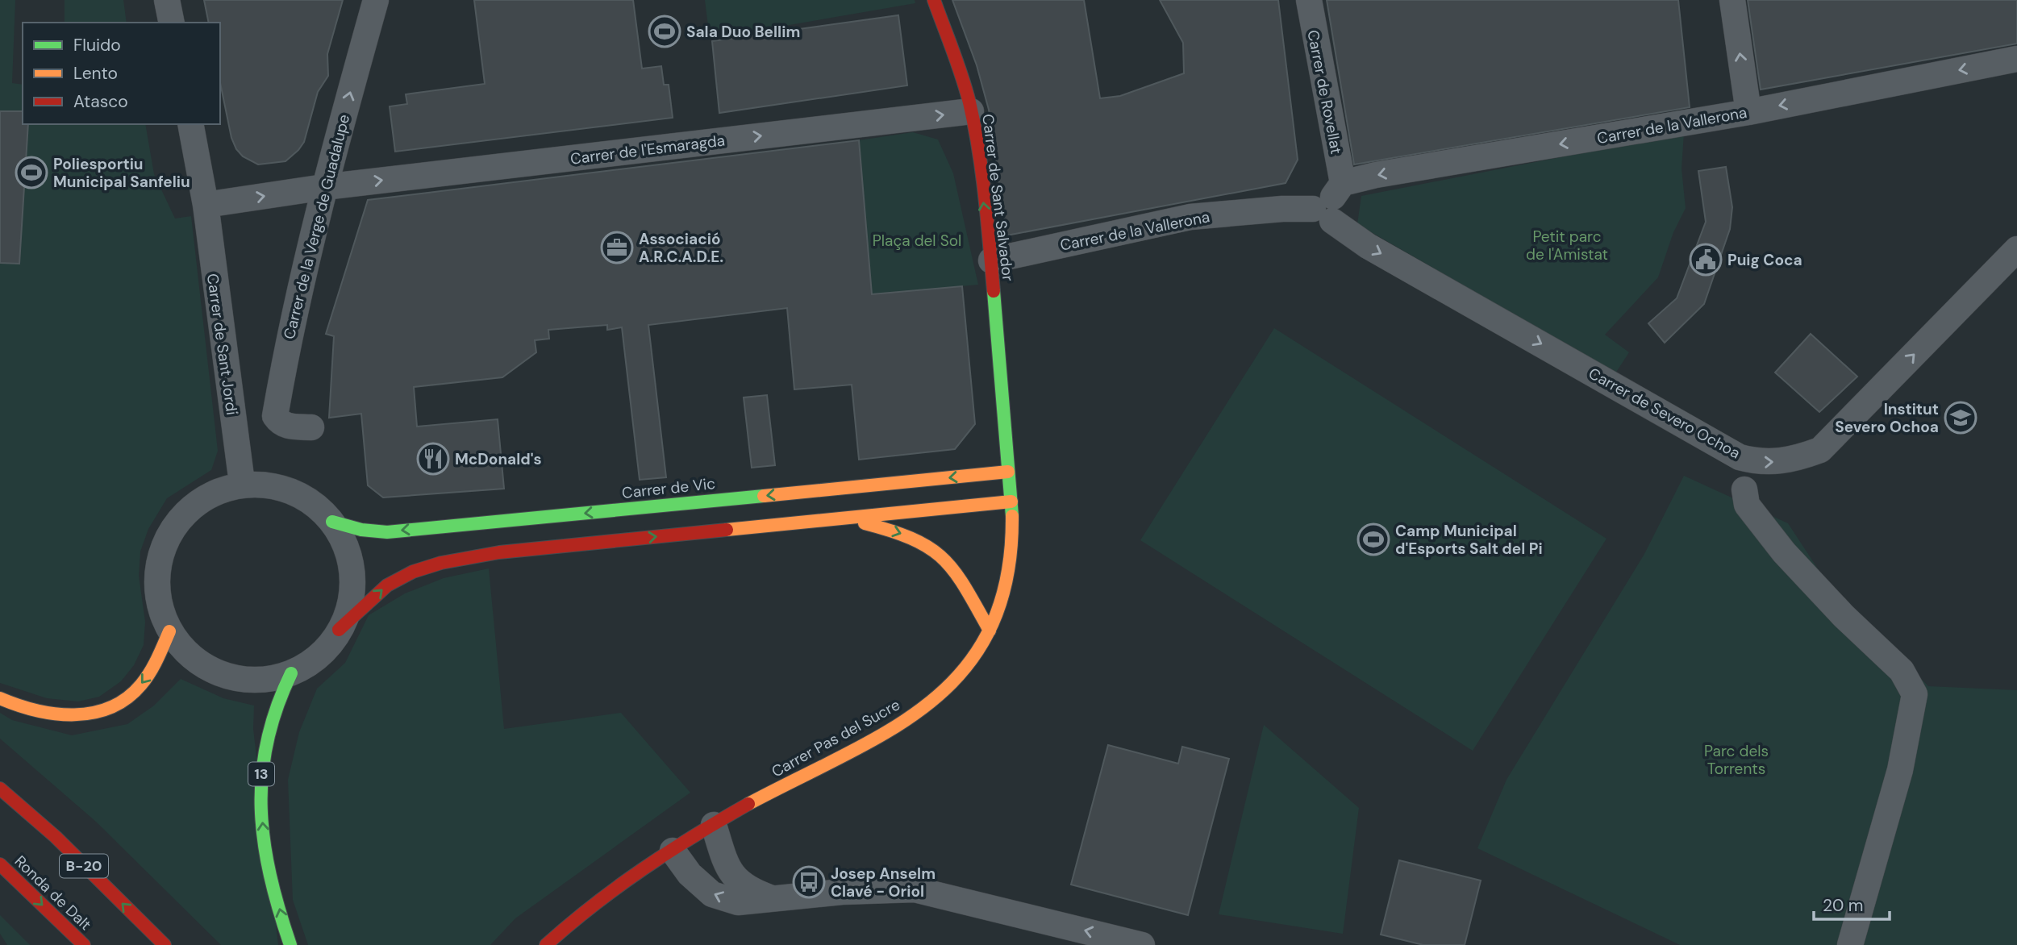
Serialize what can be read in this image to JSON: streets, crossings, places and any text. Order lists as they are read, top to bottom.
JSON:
{
  "streets": {
    "main road": [
      "Carrer de Sant Salvador",
      "Carrer de Vic",
      "Carrer Pas del Sucre",
      "13",
      "B-20",
      "Ronda de Dalt"
    ],
    "street": [
      "Carrer de Rovellat",
      "Carrer de la Vallerona",
      "Carrer de l'Esmaragda",
      "Carrer de la Verge de Guadalupe",
      "Carrer de Sant Jordi",
      "Carrer de Severo Ochoa"
    ]
  },
  "crossings": [
    ["Carrer de Rovellat", "Carrer de la Vallerona"],
    ["Carrer de Rovellat", "Carrer de Severo Ochoa"],
    ["Carrer de la Vallerona", "Carrer de Sant Salvador"],
    ["Carrer de la Vallerona", "Carrer de Severo Ochoa"],
    ["Carrer de l'Esmaragda", "Carrer de Sant Salvador"],
    ["Carrer de l'Esmaragda", "Carrer de la Verge de Guadalupe"],
    ["Carrer de Sant Salvador", "Carrer de Vic"],
    ["Carrer de Sant Salvador", "Carrer Pas del Sucre"],
    ["Carrer de Sant Jordi", "Carrer de Vic"],
    ["Carrer de Sant Jordi", "13"],
    ["Carrer de Vic", "Carrer Pas del Sucre"],
    ["Carrer de Vic", "13"]
  ],
  "one_way": [
    "Carrer de la Vallerona",
    "Carrer de l'Esmaragda",
    "Carrer de la Verge de Guadalupe",
    "Carrer de Severo Ochoa"
  ],
  "parks": ["Petit parc de l'Amistat", "Plaça del Sol", "Parc dels Torrents"],
  "places": {
    "sports": ["Sala Duo Bellim", "Poliesportiu Municipal Sanfeliu", "Camp Municipal d'Esports Salt del Pi"],
    "office": ["Associació A.R.C.A.D.E."],
    "public building": ["Puig Coca"],
    "school or university": ["Institut Severo Ochoa"],
    "restaurant": ["McDonald's"],
    "bus stop": ["Josep Anselm Clavé - Oriol"]
  },
  "legend": ["Fluido", "Lento", "Atasco"],
  "scale_bar": "20 m"
}
